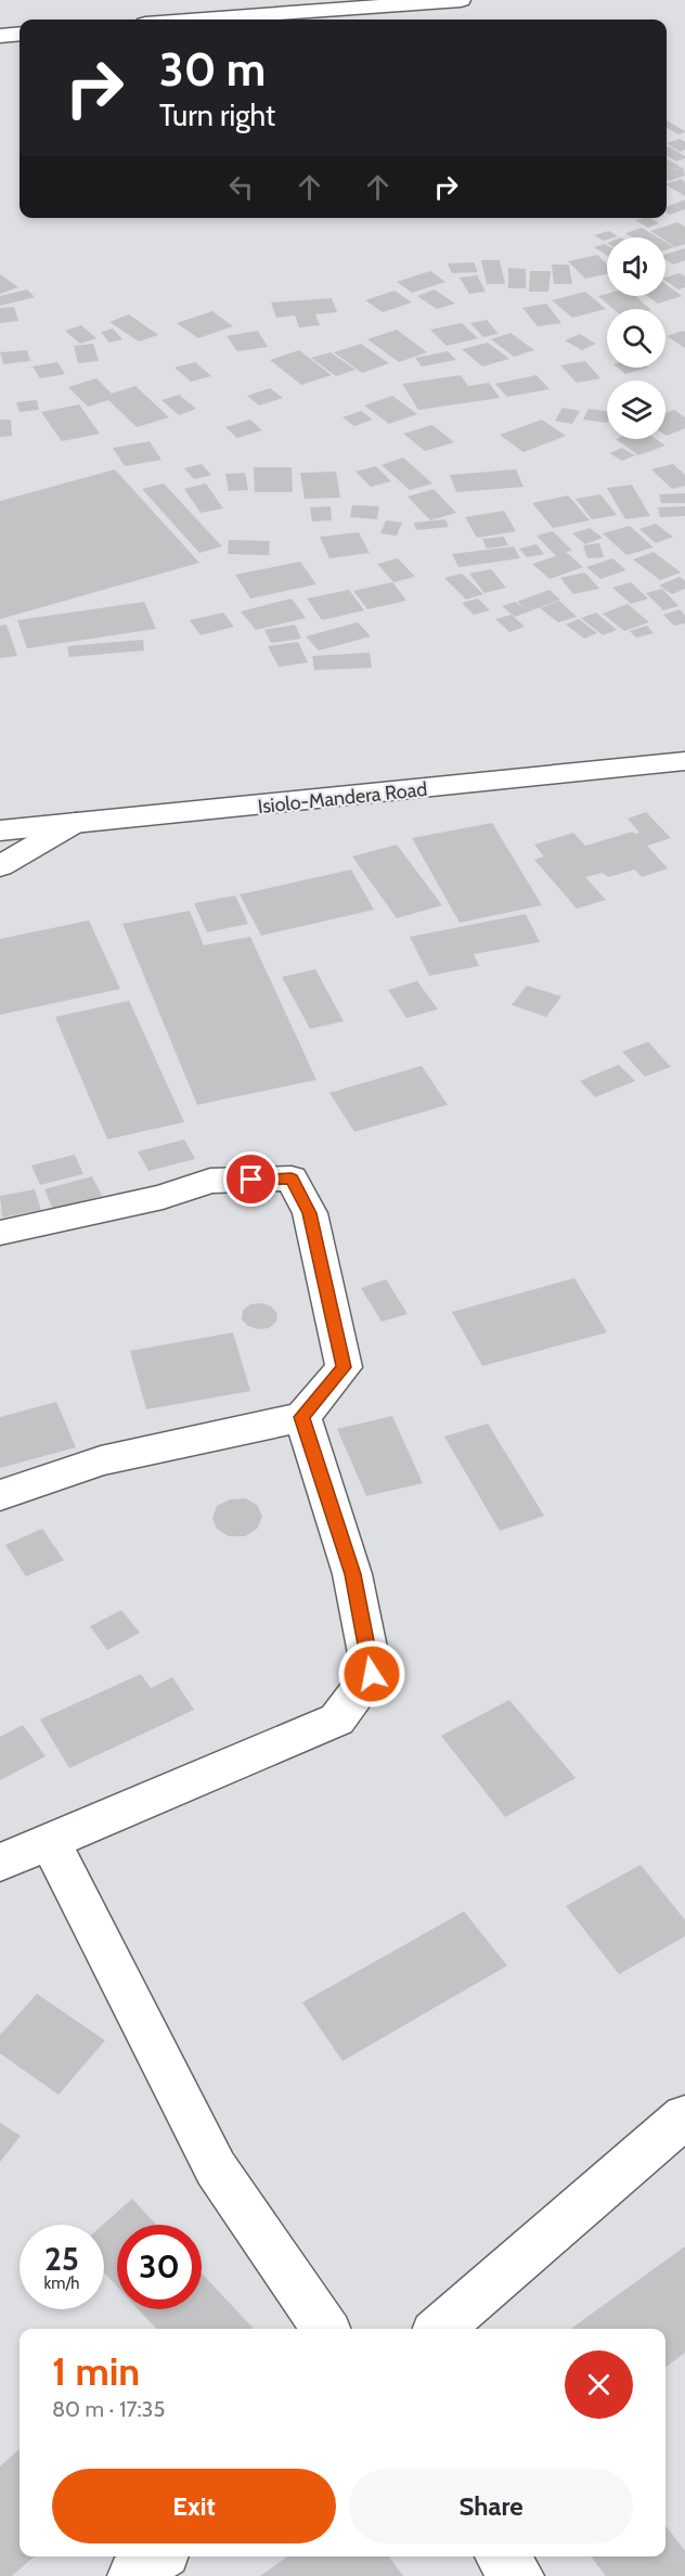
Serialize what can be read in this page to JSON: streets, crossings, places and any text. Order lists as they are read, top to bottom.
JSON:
{
  "streets": {
    "main road": ["Isiolo-Mandera Road"]
  },
  "page": {
    "turn": ["30 m", "Turn right"],
    "speed": "25 km/h",
    "limit": "30",
    "heading": ["1 min", "80 m · 17:35"],
    "buttons": ["Exit", "Share"]
  }
}
